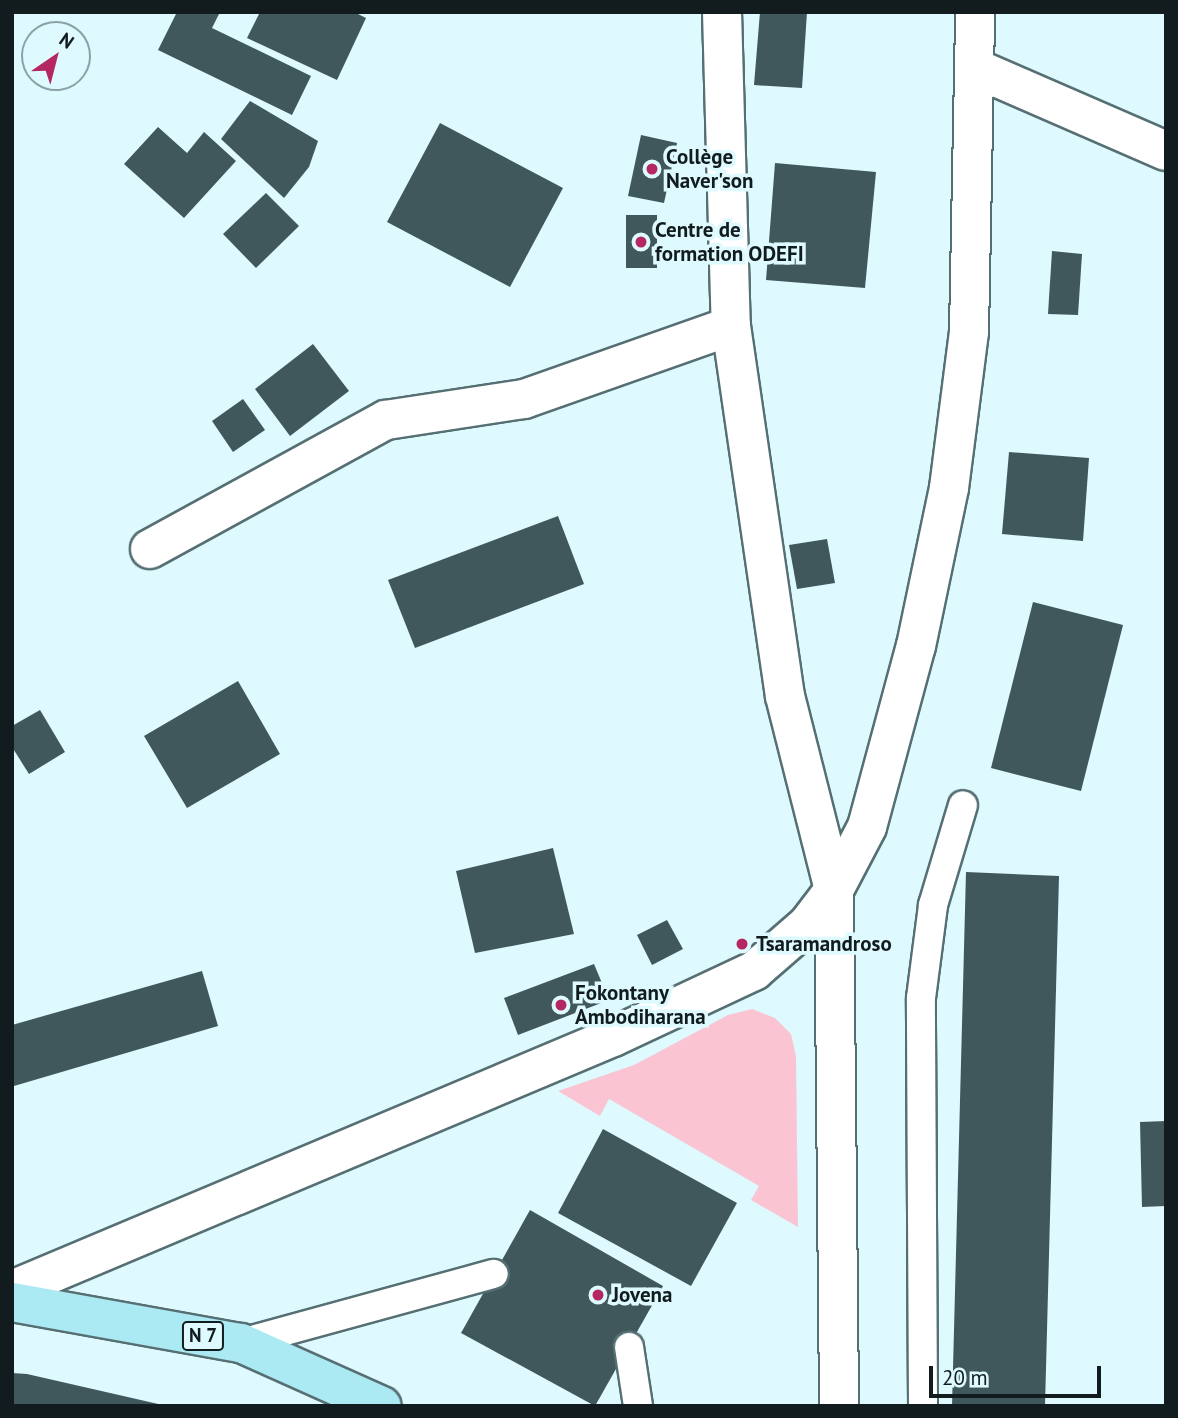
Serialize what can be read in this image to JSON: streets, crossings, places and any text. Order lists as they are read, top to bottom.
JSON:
{
  "streets": {
    "main road": ["N 7"]
  },
  "places": [
    "Collège Naver'son",
    "Centre de formation ODEFI",
    "Tsaramandroso",
    "Fokontany Ambodiharana",
    "Jovena"
  ],
  "scale_bar": "20 m",
  "north": "top right"
}
